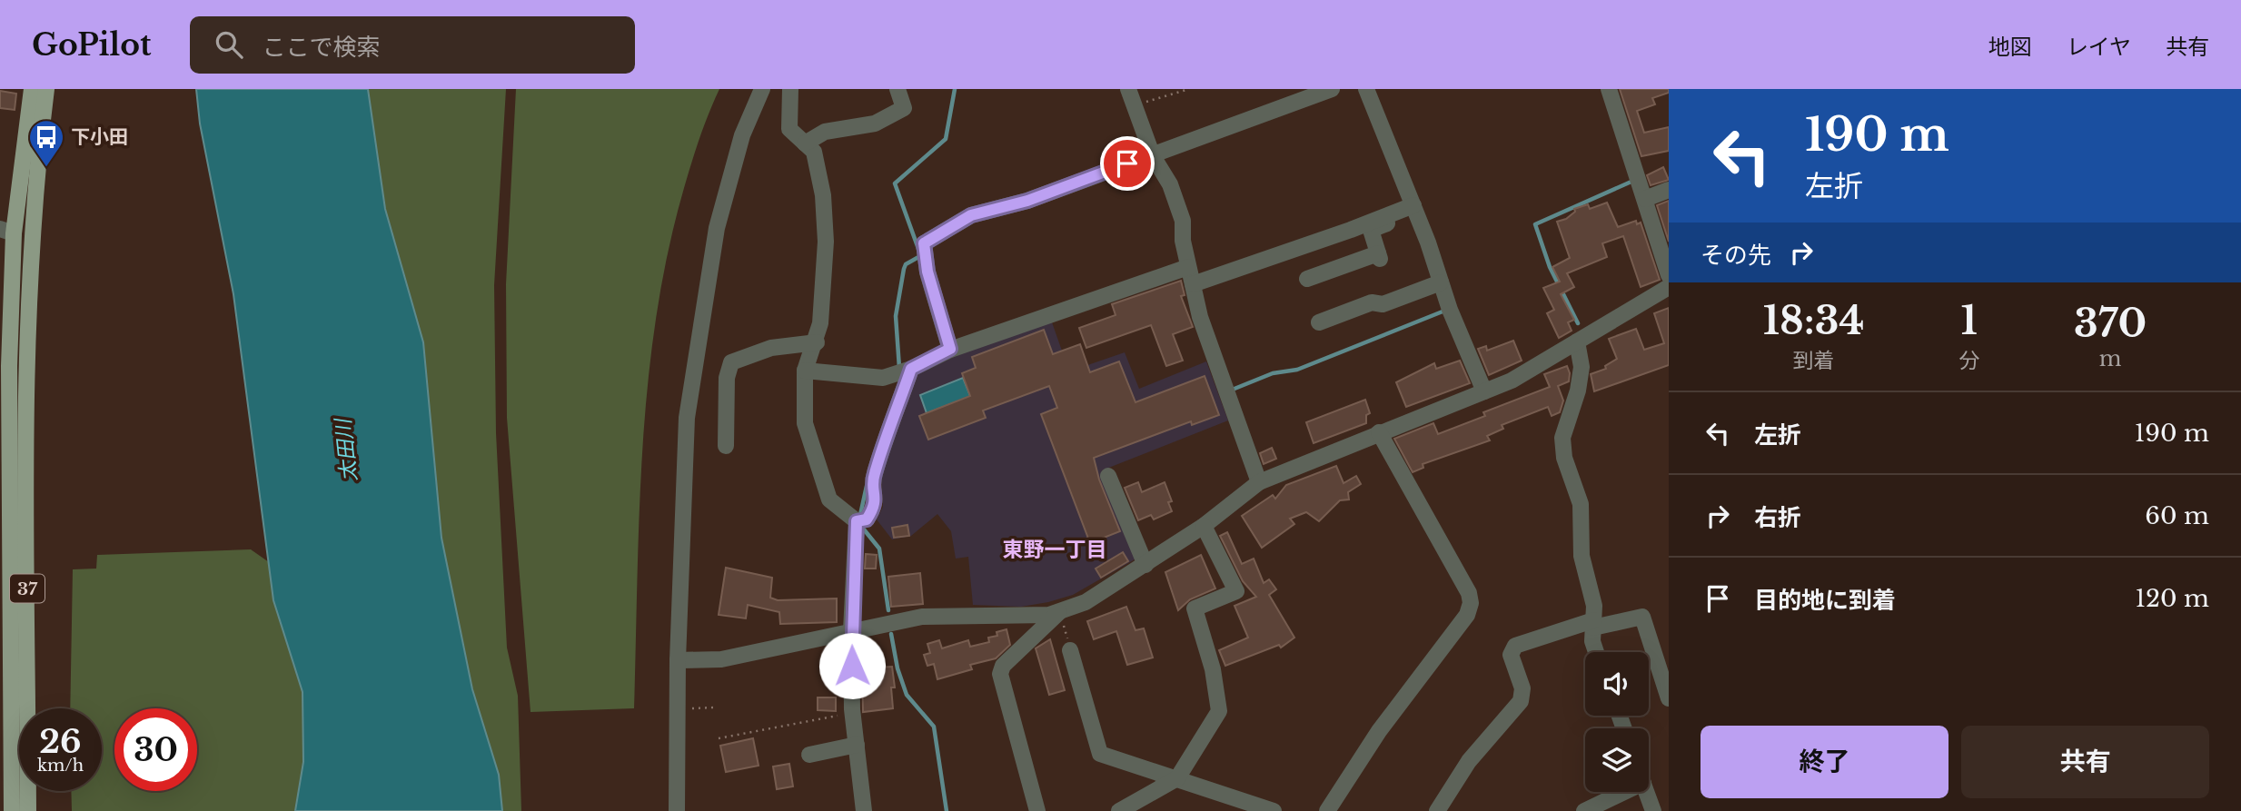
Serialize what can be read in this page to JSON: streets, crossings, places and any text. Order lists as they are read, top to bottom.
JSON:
{
  "streets": {
    "main road": ["37"]
  },
  "districts": ["東野一丁目"],
  "water": ["太田川"],
  "places": {
    "bus stop": ["下小田"]
  },
  "page": {
    "header": "GoPilot",
    "search": "ここで検索",
    "nav": ["地図", "レイヤ", "共有"],
    "turn": ["190 m", "左折"],
    "then": "その先",
    "eta": [
      "18:34",
      "到着",
      "1",
      "分",
      "370",
      "m"
    ],
    "list": [
      {
        "name": "左折",
        "value": "190 m"
      },
      {
        "name": "右折",
        "value": "60 m"
      },
      {
        "name": "目的地に到着",
        "value": "120 m"
      }
    ],
    "speed": "26 km/h",
    "limit": "30",
    "buttons": ["終了", "共有"]
  }
}
